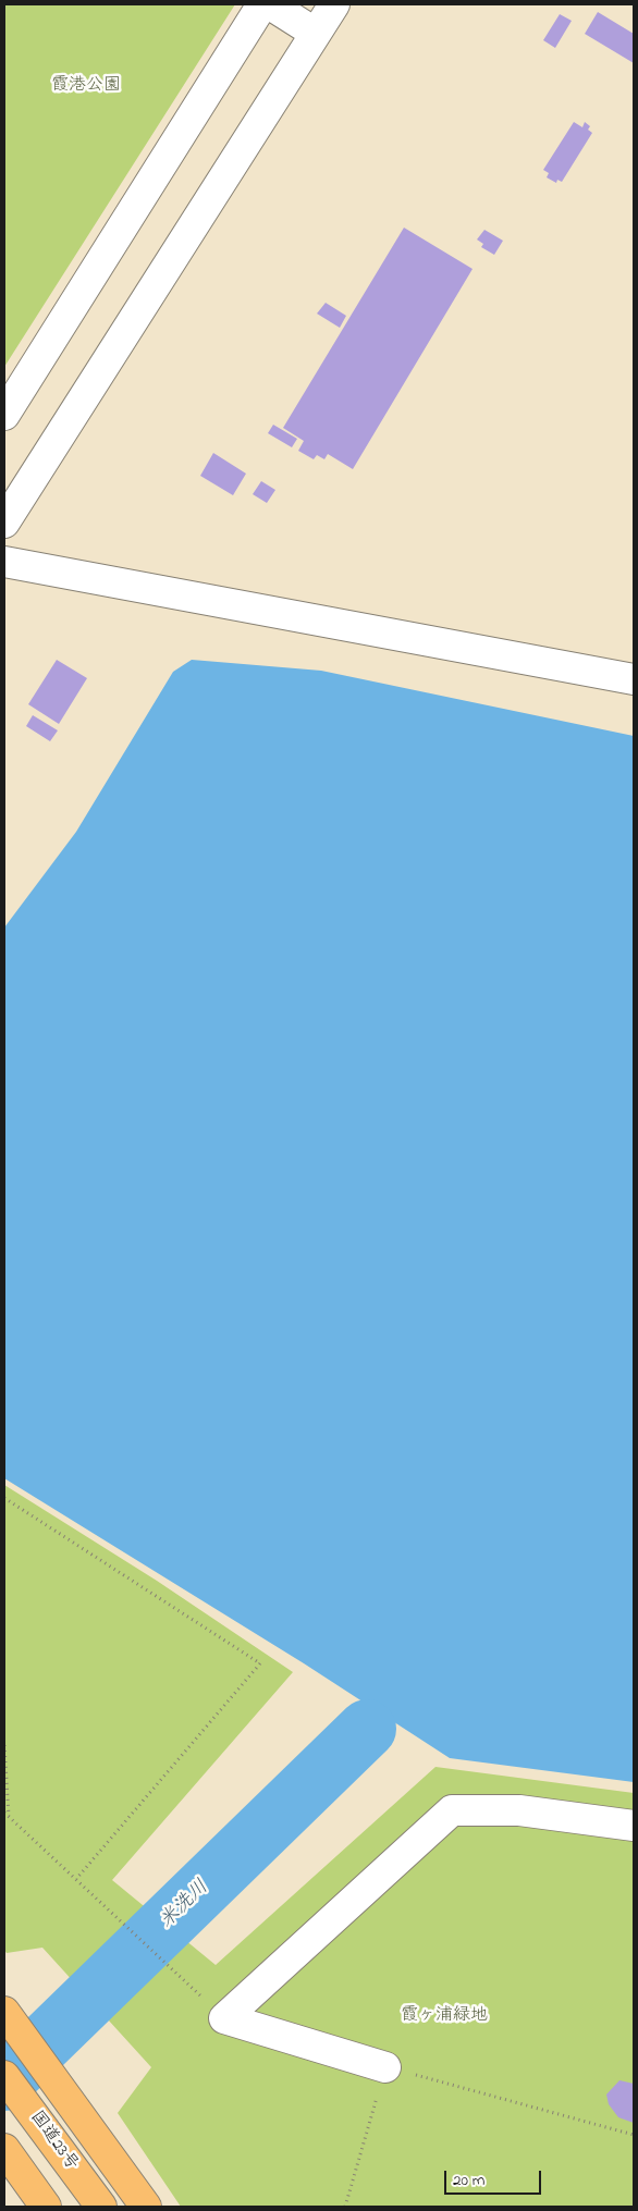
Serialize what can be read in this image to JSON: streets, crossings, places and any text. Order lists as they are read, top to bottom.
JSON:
{
  "streets": {
    "highway": ["国道23号"]
  },
  "water": ["米洗川"],
  "parks": ["霞港公園", "霞ヶ浦緑地"],
  "scale_bar": "20 m"
}
